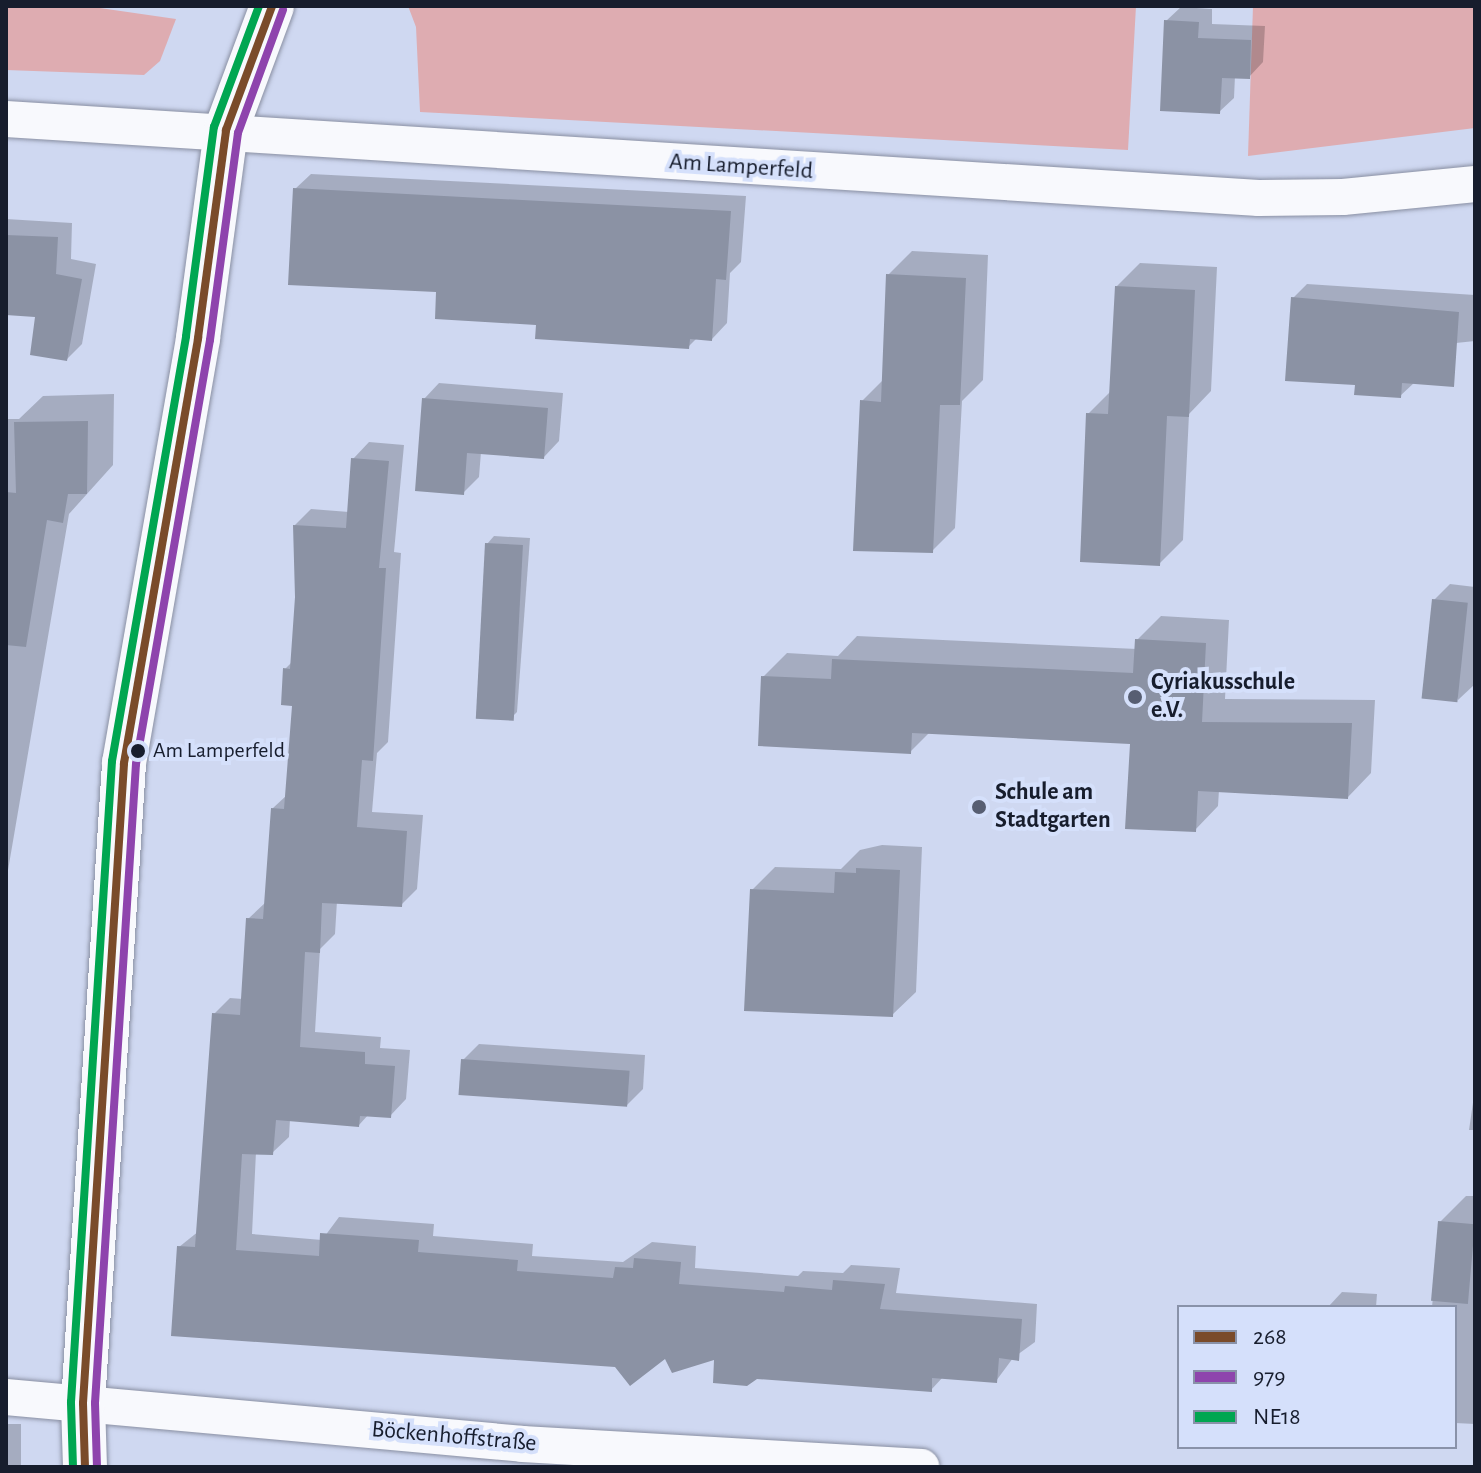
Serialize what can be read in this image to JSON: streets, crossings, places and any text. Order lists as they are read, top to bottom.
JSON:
{
  "streets": {
    "street": ["Am Lamperfeld", "Böckenhoffstraße"]
  },
  "places": ["Cyriakusschule e.V.", "Am Lamperfeld", "Schule am Stadtgarten"],
  "lines": ["transit line 268", "transit line NE18", "transit line 979"],
  "legend": ["268", "979", "NE18"]
}
